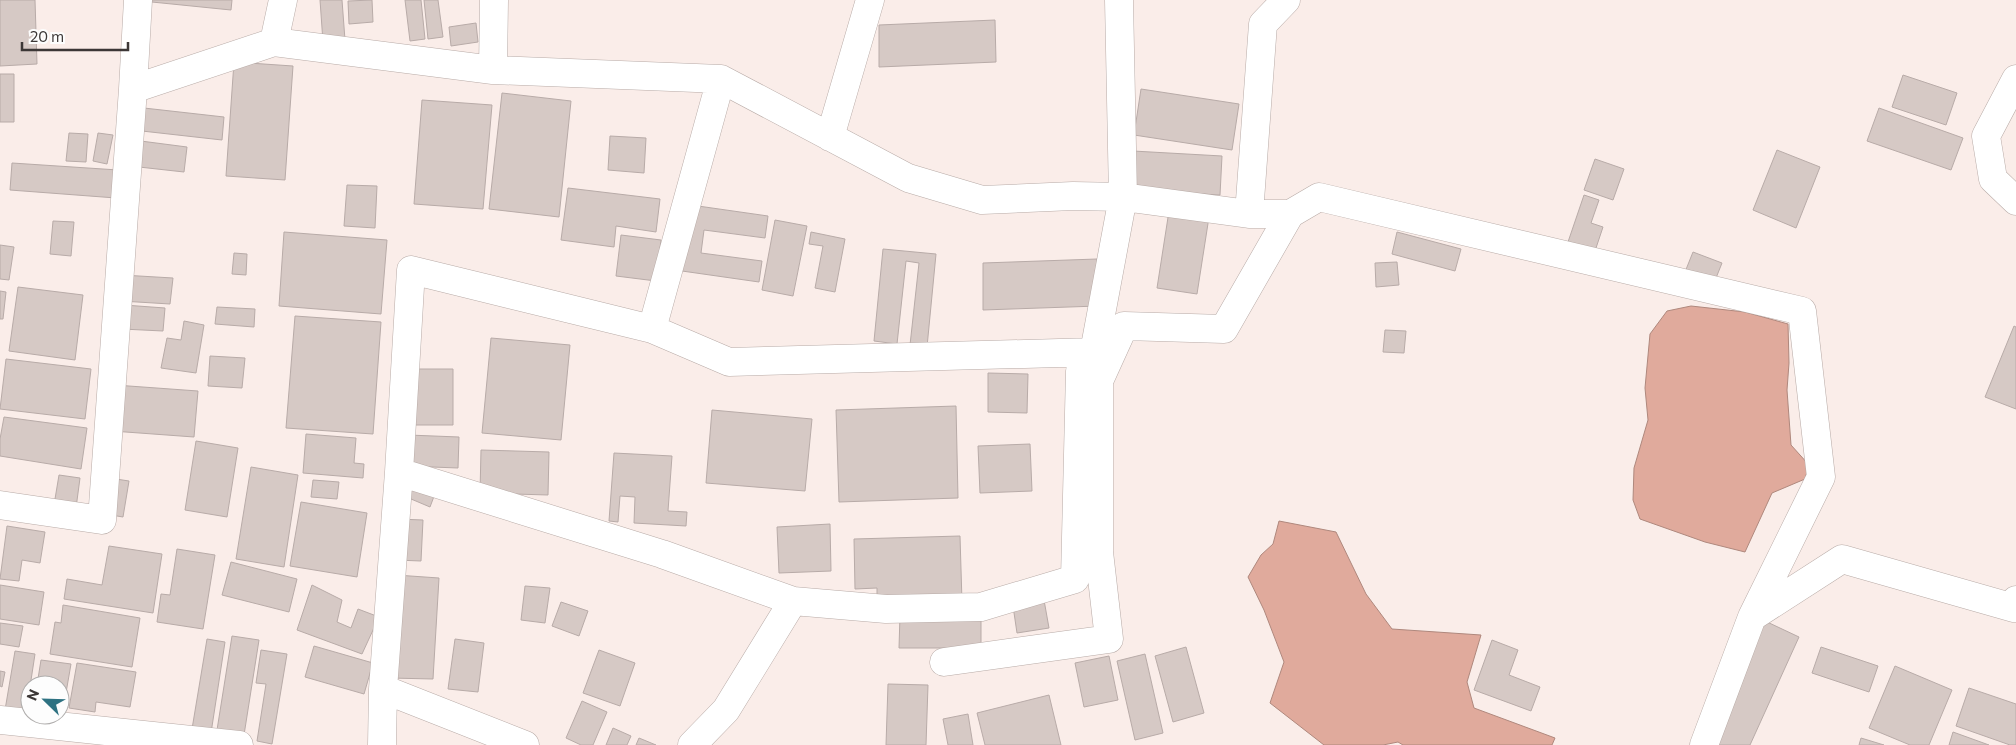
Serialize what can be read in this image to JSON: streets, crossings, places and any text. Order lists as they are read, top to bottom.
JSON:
{
  "scale_bar": "20 m",
  "north": "top left"
}
